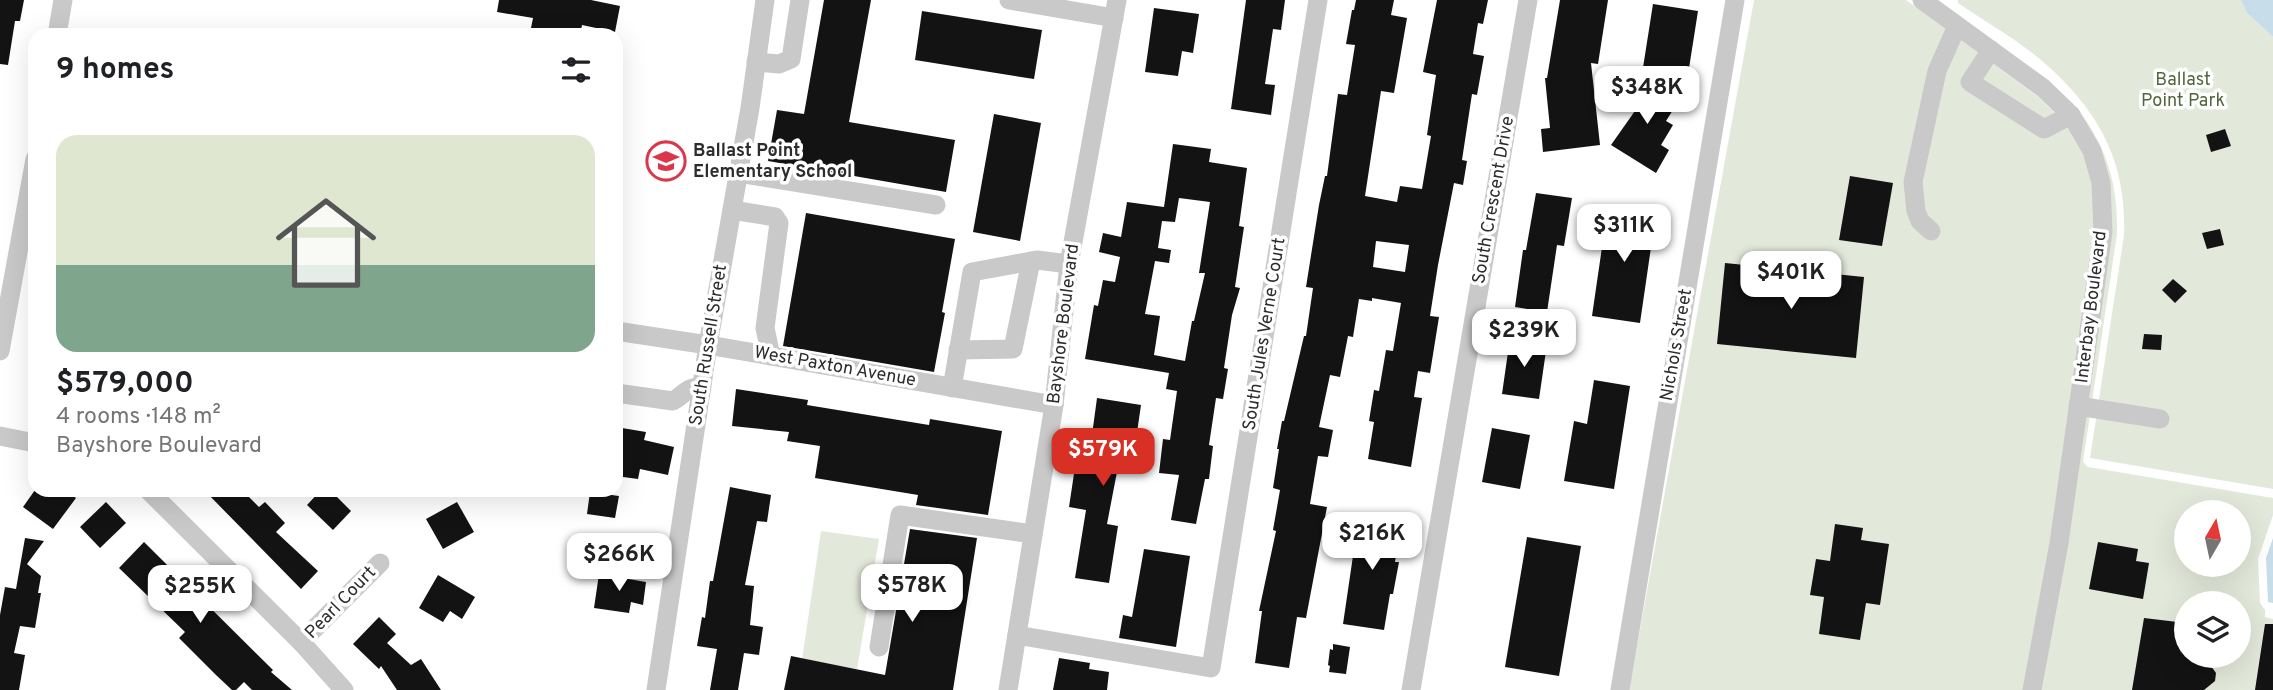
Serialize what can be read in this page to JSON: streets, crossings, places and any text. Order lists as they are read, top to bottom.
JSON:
{
  "streets": {
    "street": [
      "South Crescent Drive",
      "Interbay Boulevard",
      "Bayshore Boulevard",
      "South Jules Verne Court",
      "South Russell Street",
      "Nichols Street",
      "West Paxton Avenue",
      "Pearl Court"
    ]
  },
  "crossings": [
    ["Bayshore Boulevard", "South Jules Verne Court"],
    ["Bayshore Boulevard", "West Paxton Avenue"],
    ["South Russell Street", "West Paxton Avenue"]
  ],
  "parks": ["Ballast Point Park"],
  "places": {
    "school or university": ["Ballast Point Elementary School"]
  },
  "north": "top",
  "page": {
    "heading": "9 homes",
    "price": [
      "$348K",
      "$311K",
      "$401K",
      "$239K",
      "$579K",
      "$216K",
      "$266K",
      "$578K",
      "$255K"
    ],
    "list": [
      {
        "name": "$579,000",
        "note": "4 rooms · 148 m² · Bayshore Boulevard"
      }
    ]
  }
}
